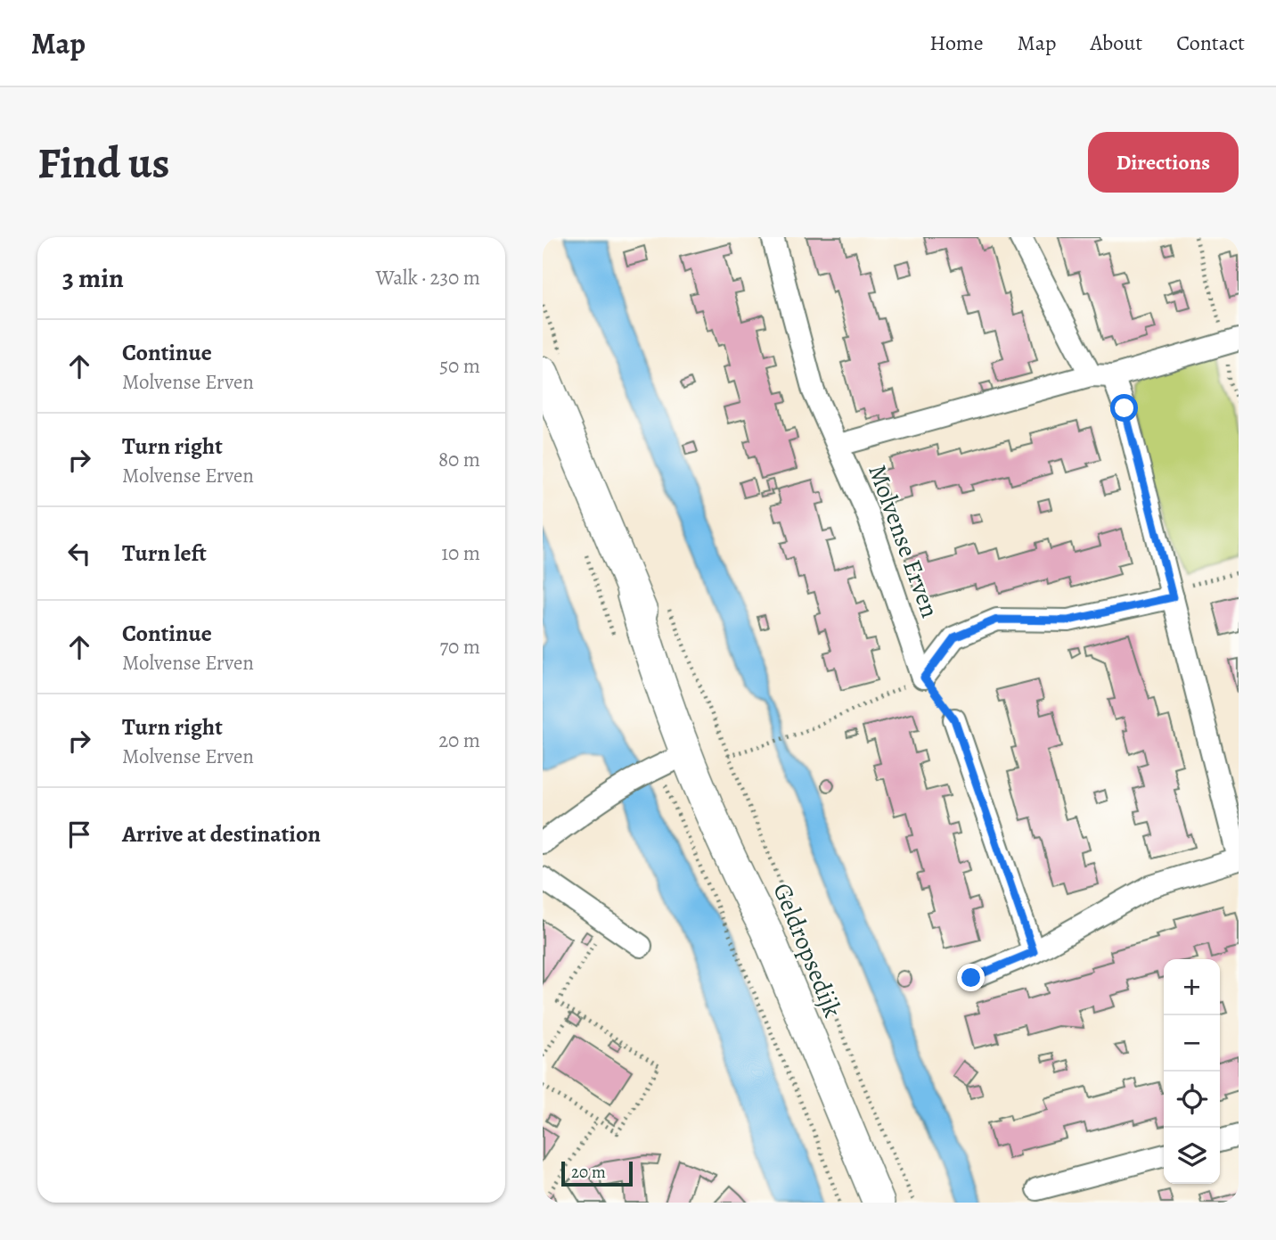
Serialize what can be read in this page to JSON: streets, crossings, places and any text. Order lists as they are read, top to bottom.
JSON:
{
  "streets": {
    "street": ["Molvense Erven", "Geldropsedijk"]
  },
  "scale_bar": "20 m",
  "page": {
    "header": "Map",
    "nav": [
      "Home",
      "Map",
      "About",
      "Contact"
    ],
    "buttons": "Directions",
    "title": "Find us",
    "heading": ["3 min", "Walk · 230 m"],
    "list": [
      ["Continue", "Molvense Erven", "50 m"],
      ["Turn right", "Molvense Erven", "80 m"],
      ["Turn left", "10 m"],
      ["Continue", "Molvense Erven", "70 m"],
      ["Turn right", "Molvense Erven", "20 m"],
      "Arrive at destination"
    ],
    "map_buttons": ["+", "−"],
    "scale": "20 m"
  }
}
